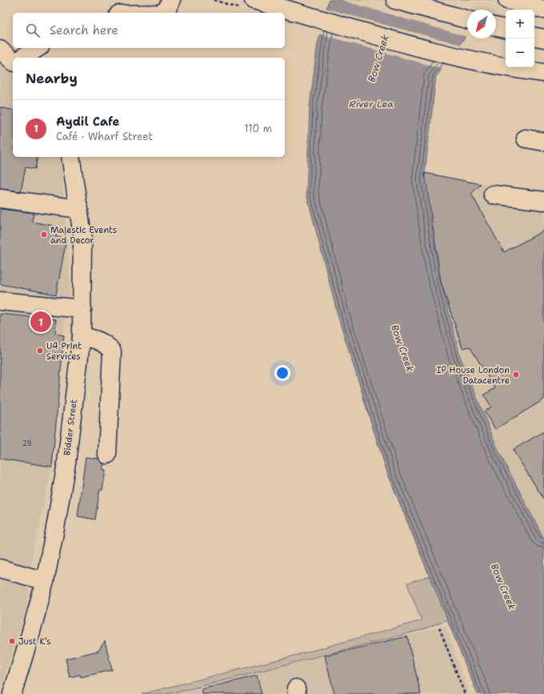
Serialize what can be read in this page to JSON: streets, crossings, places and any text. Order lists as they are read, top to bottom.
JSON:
{
  "streets": {
    "main road": ["Bidder Street"]
  },
  "water": ["Bow Creek", "River Lea"],
  "places": [
    "Majestic Events and Decor",
    "U4 Print Services",
    "IP House London Datacentre",
    "Just K's"
  ],
  "house_numbers": ["28"],
  "north": "bottom left",
  "page": {
    "map_buttons": ["+", "−"],
    "search": "Search here",
    "heading": "Nearby",
    "list": [
      {
        "mark": "1",
        "name": "Aydil Cafe",
        "note": "Café · Wharf Street",
        "value": "110 m"
      }
    ],
    "pins": "1"
  }
}
